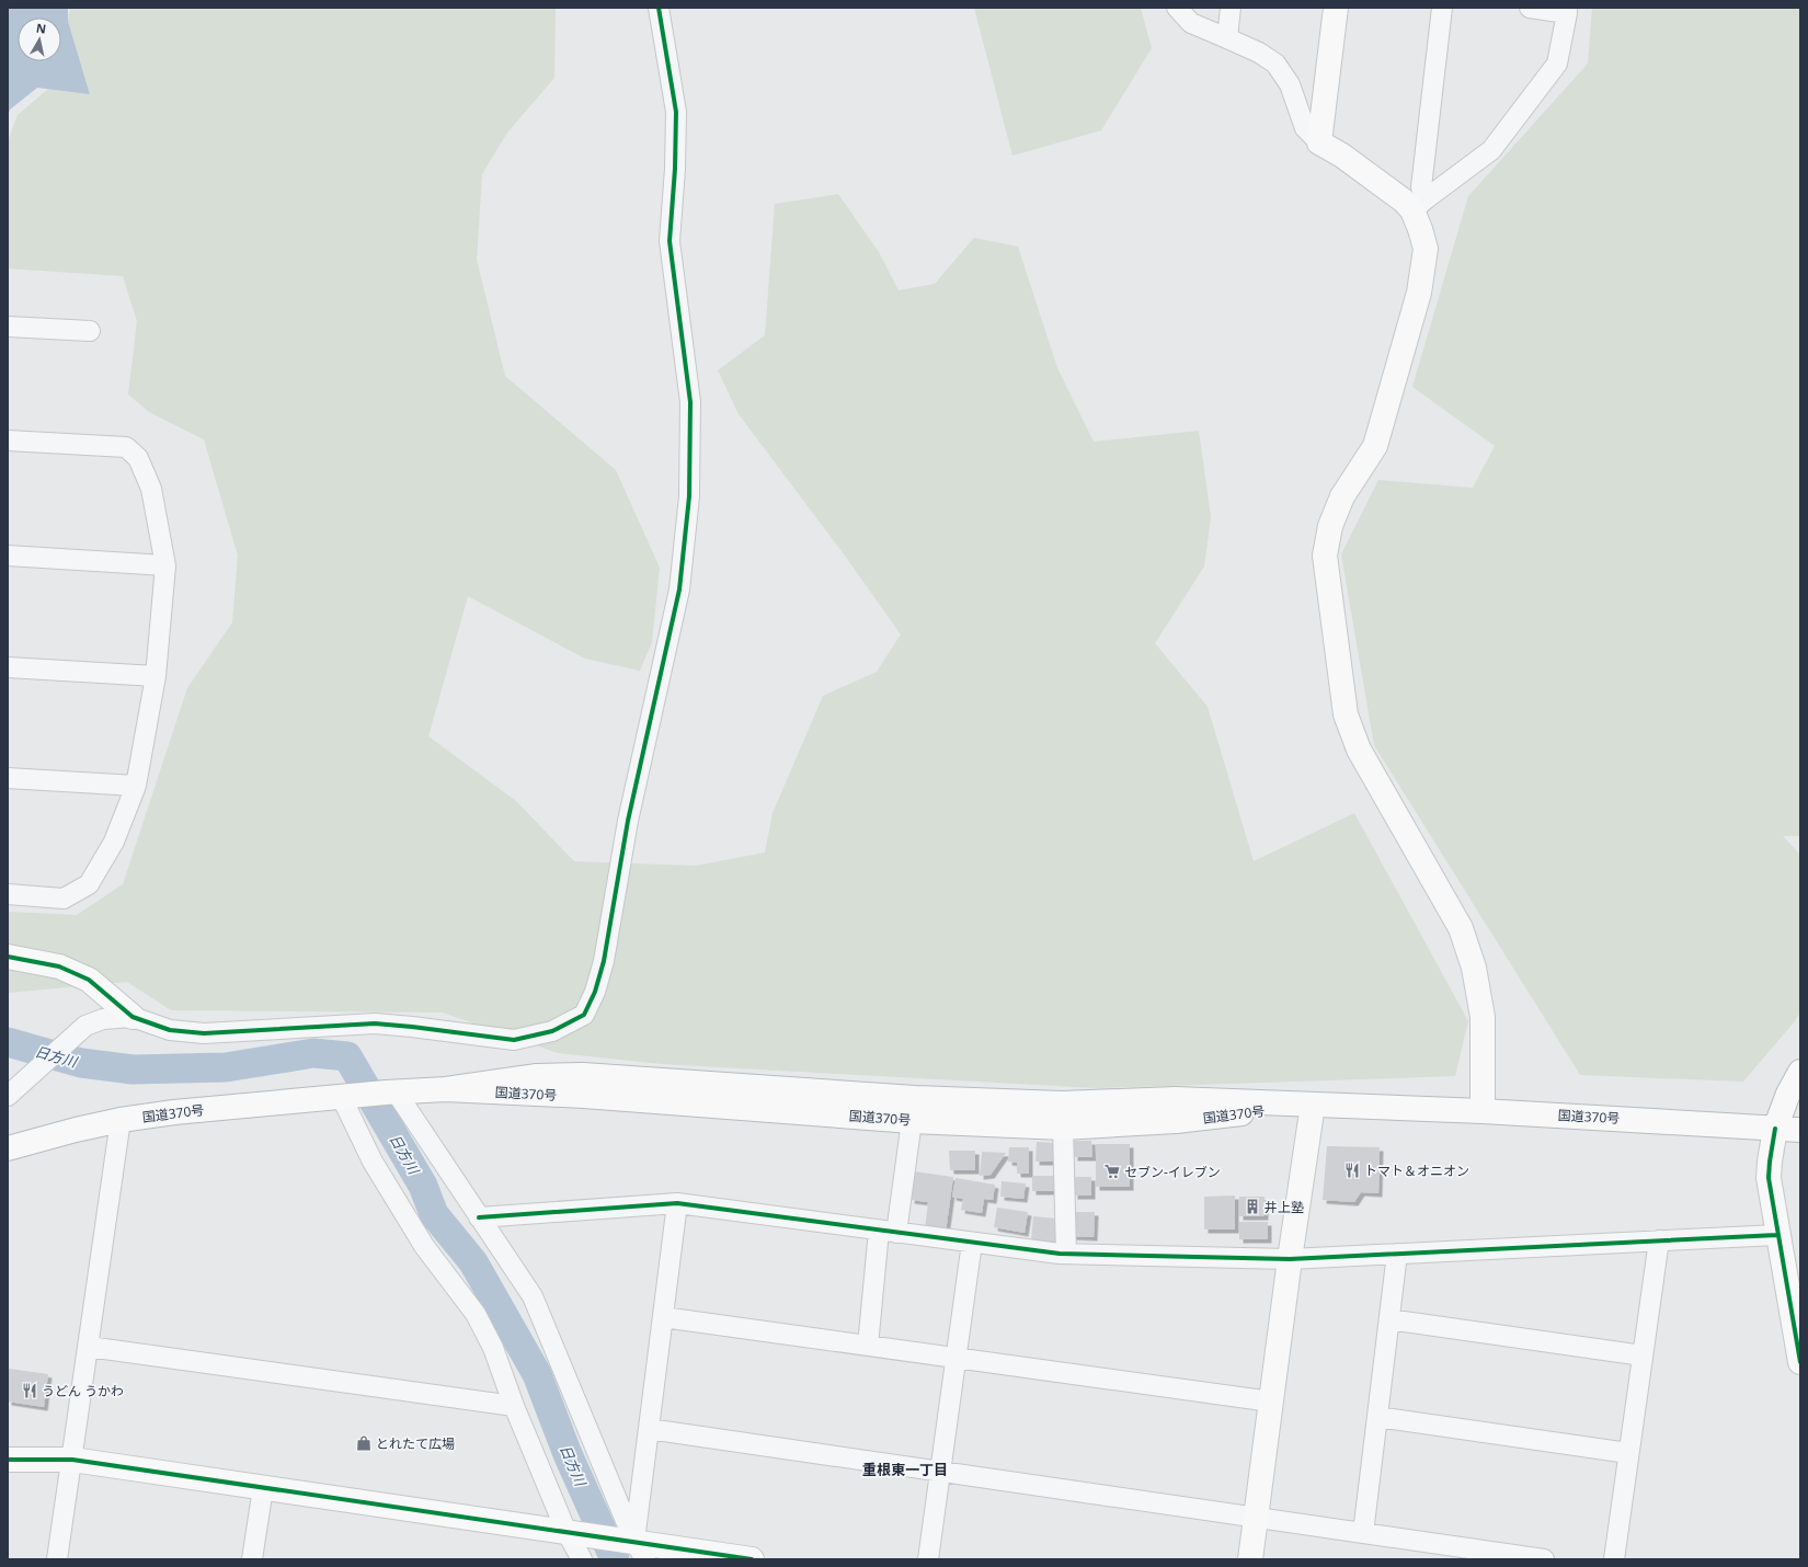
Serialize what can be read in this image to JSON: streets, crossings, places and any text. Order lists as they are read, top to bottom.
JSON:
{
  "streets": {
    "main road": ["国道370号"]
  },
  "districts": ["重根東一丁目"],
  "water": ["日方川"],
  "places": {
    "restaurant": ["トマト＆オニオン", "うどん うかわ"],
    "supermarket": ["セブン-イレブン"],
    "building": ["井上塾"],
    "shop": ["とれたて広場"]
  },
  "north": "top"
}
